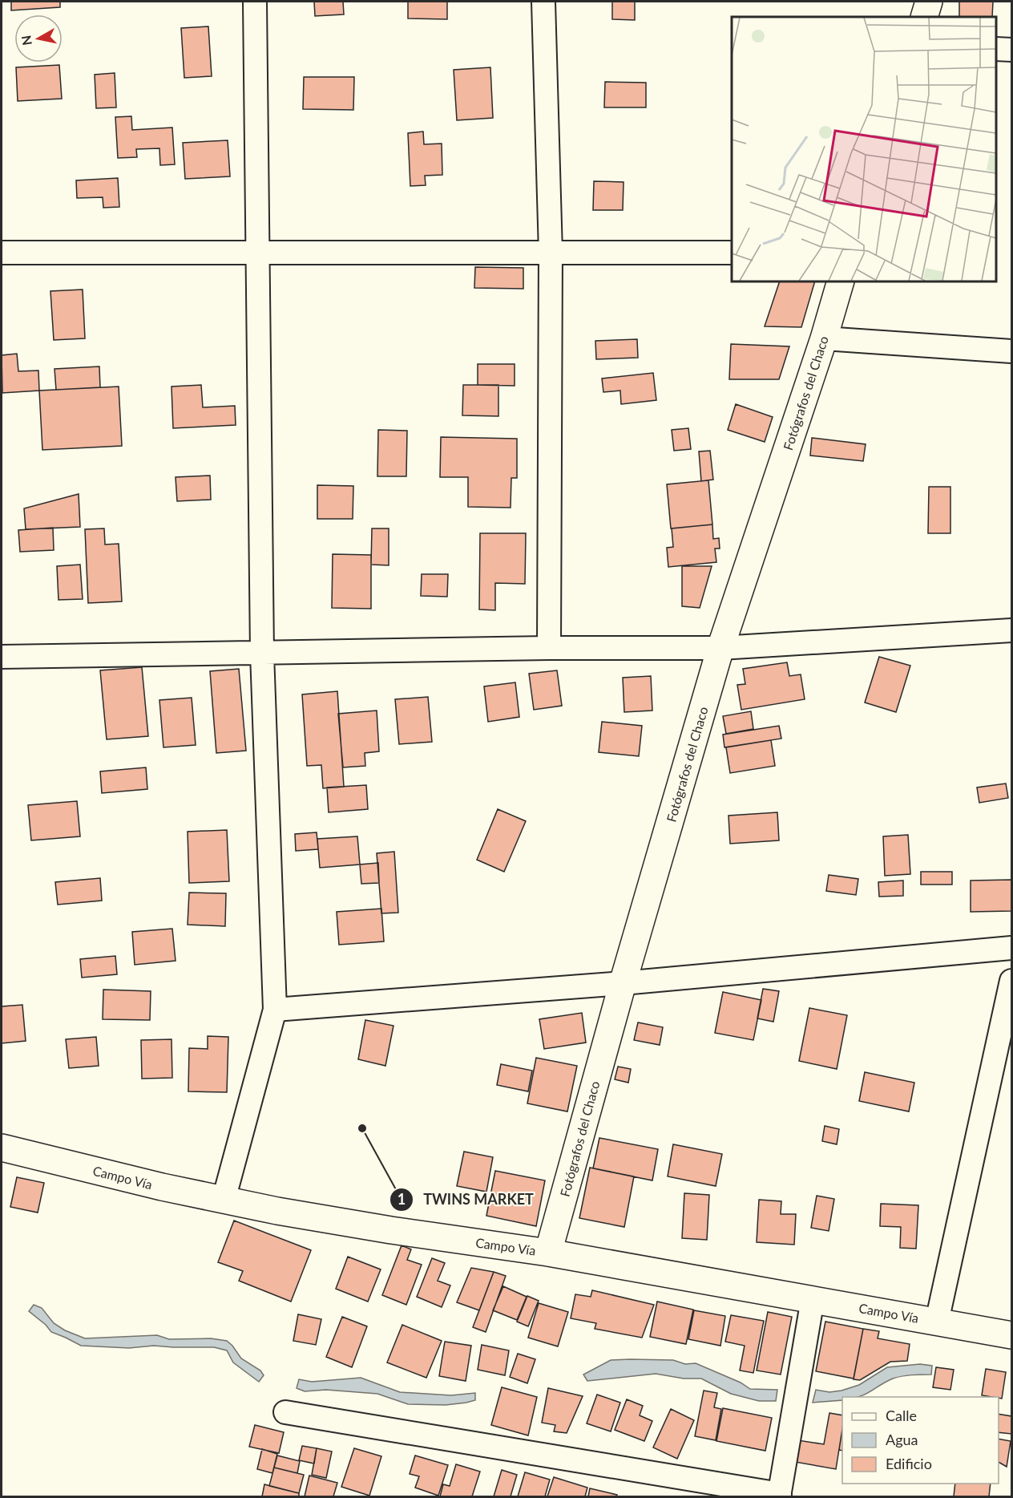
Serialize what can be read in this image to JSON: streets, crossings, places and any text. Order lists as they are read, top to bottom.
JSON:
{
  "streets": {
    "street": ["Fotógrafos del Chaco", "Campo Vía"]
  },
  "crossings": [
    ["Fotógrafos del Chaco", "Campo Vía"]
  ],
  "places": ["TWINS MARKET"],
  "legend": ["Calle", "Agua", "Edificio"],
  "north": "left"
}
